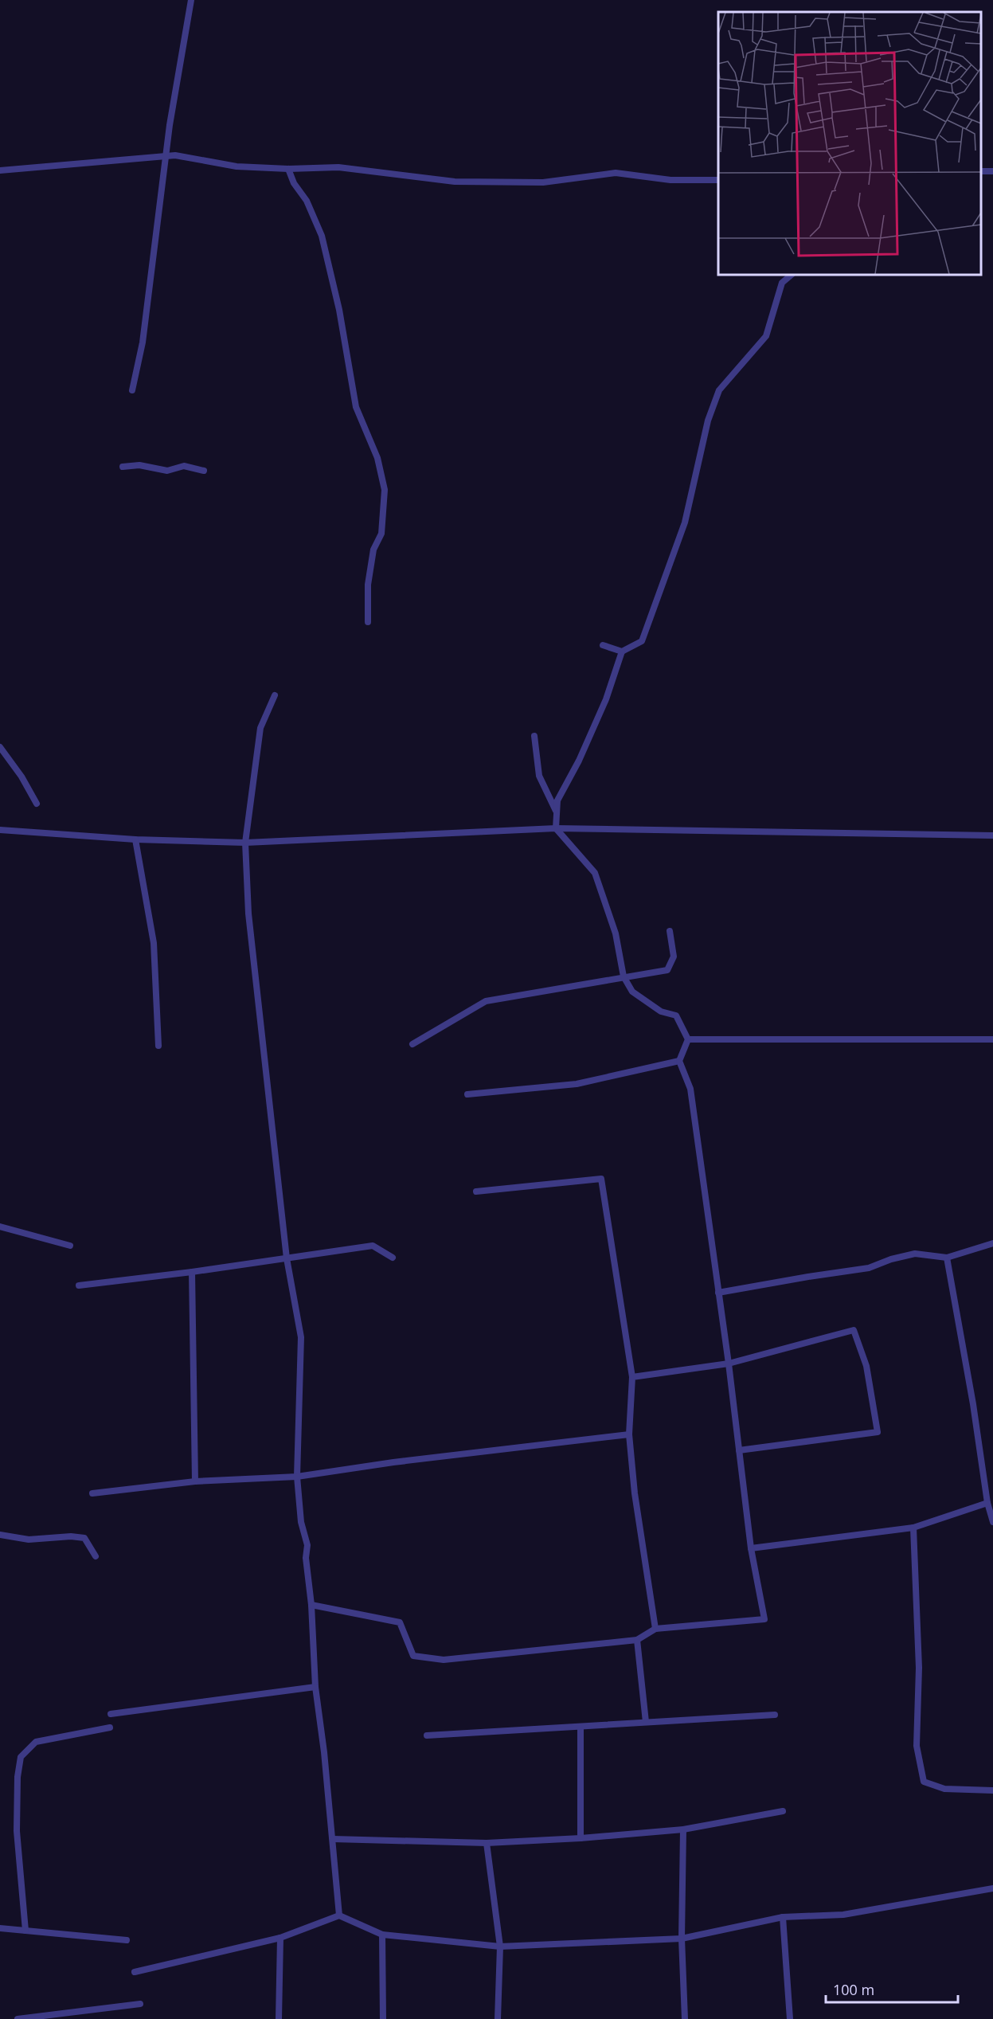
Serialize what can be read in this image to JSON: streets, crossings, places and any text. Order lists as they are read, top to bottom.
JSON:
{
  "scale_bar": "100 m"
}
